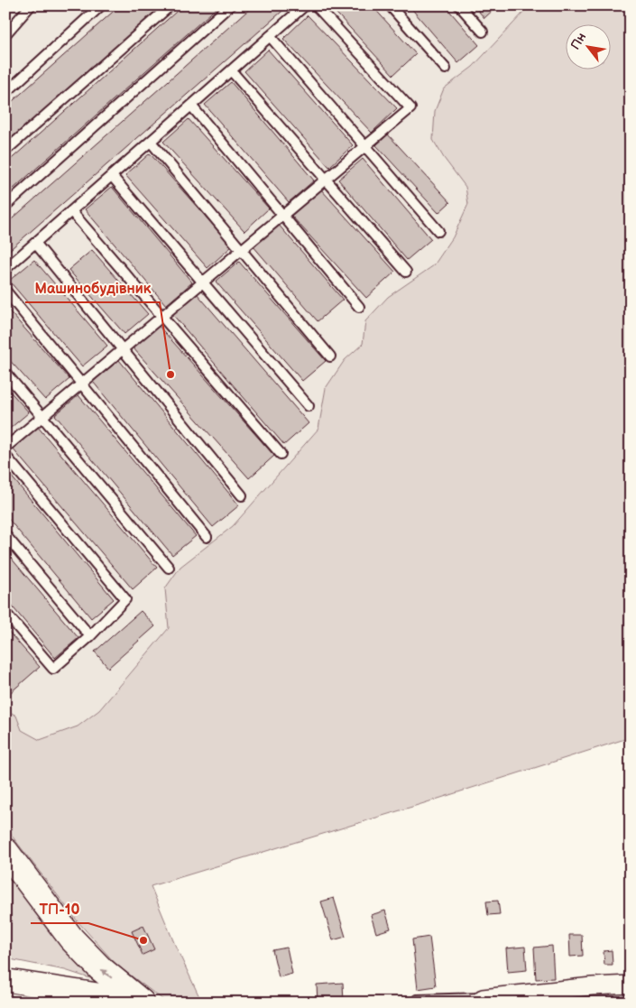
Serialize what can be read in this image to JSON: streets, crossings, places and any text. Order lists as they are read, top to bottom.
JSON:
{
  "places": ["Машинобудівник", "ТП-10"],
  "north": "top left"
}
